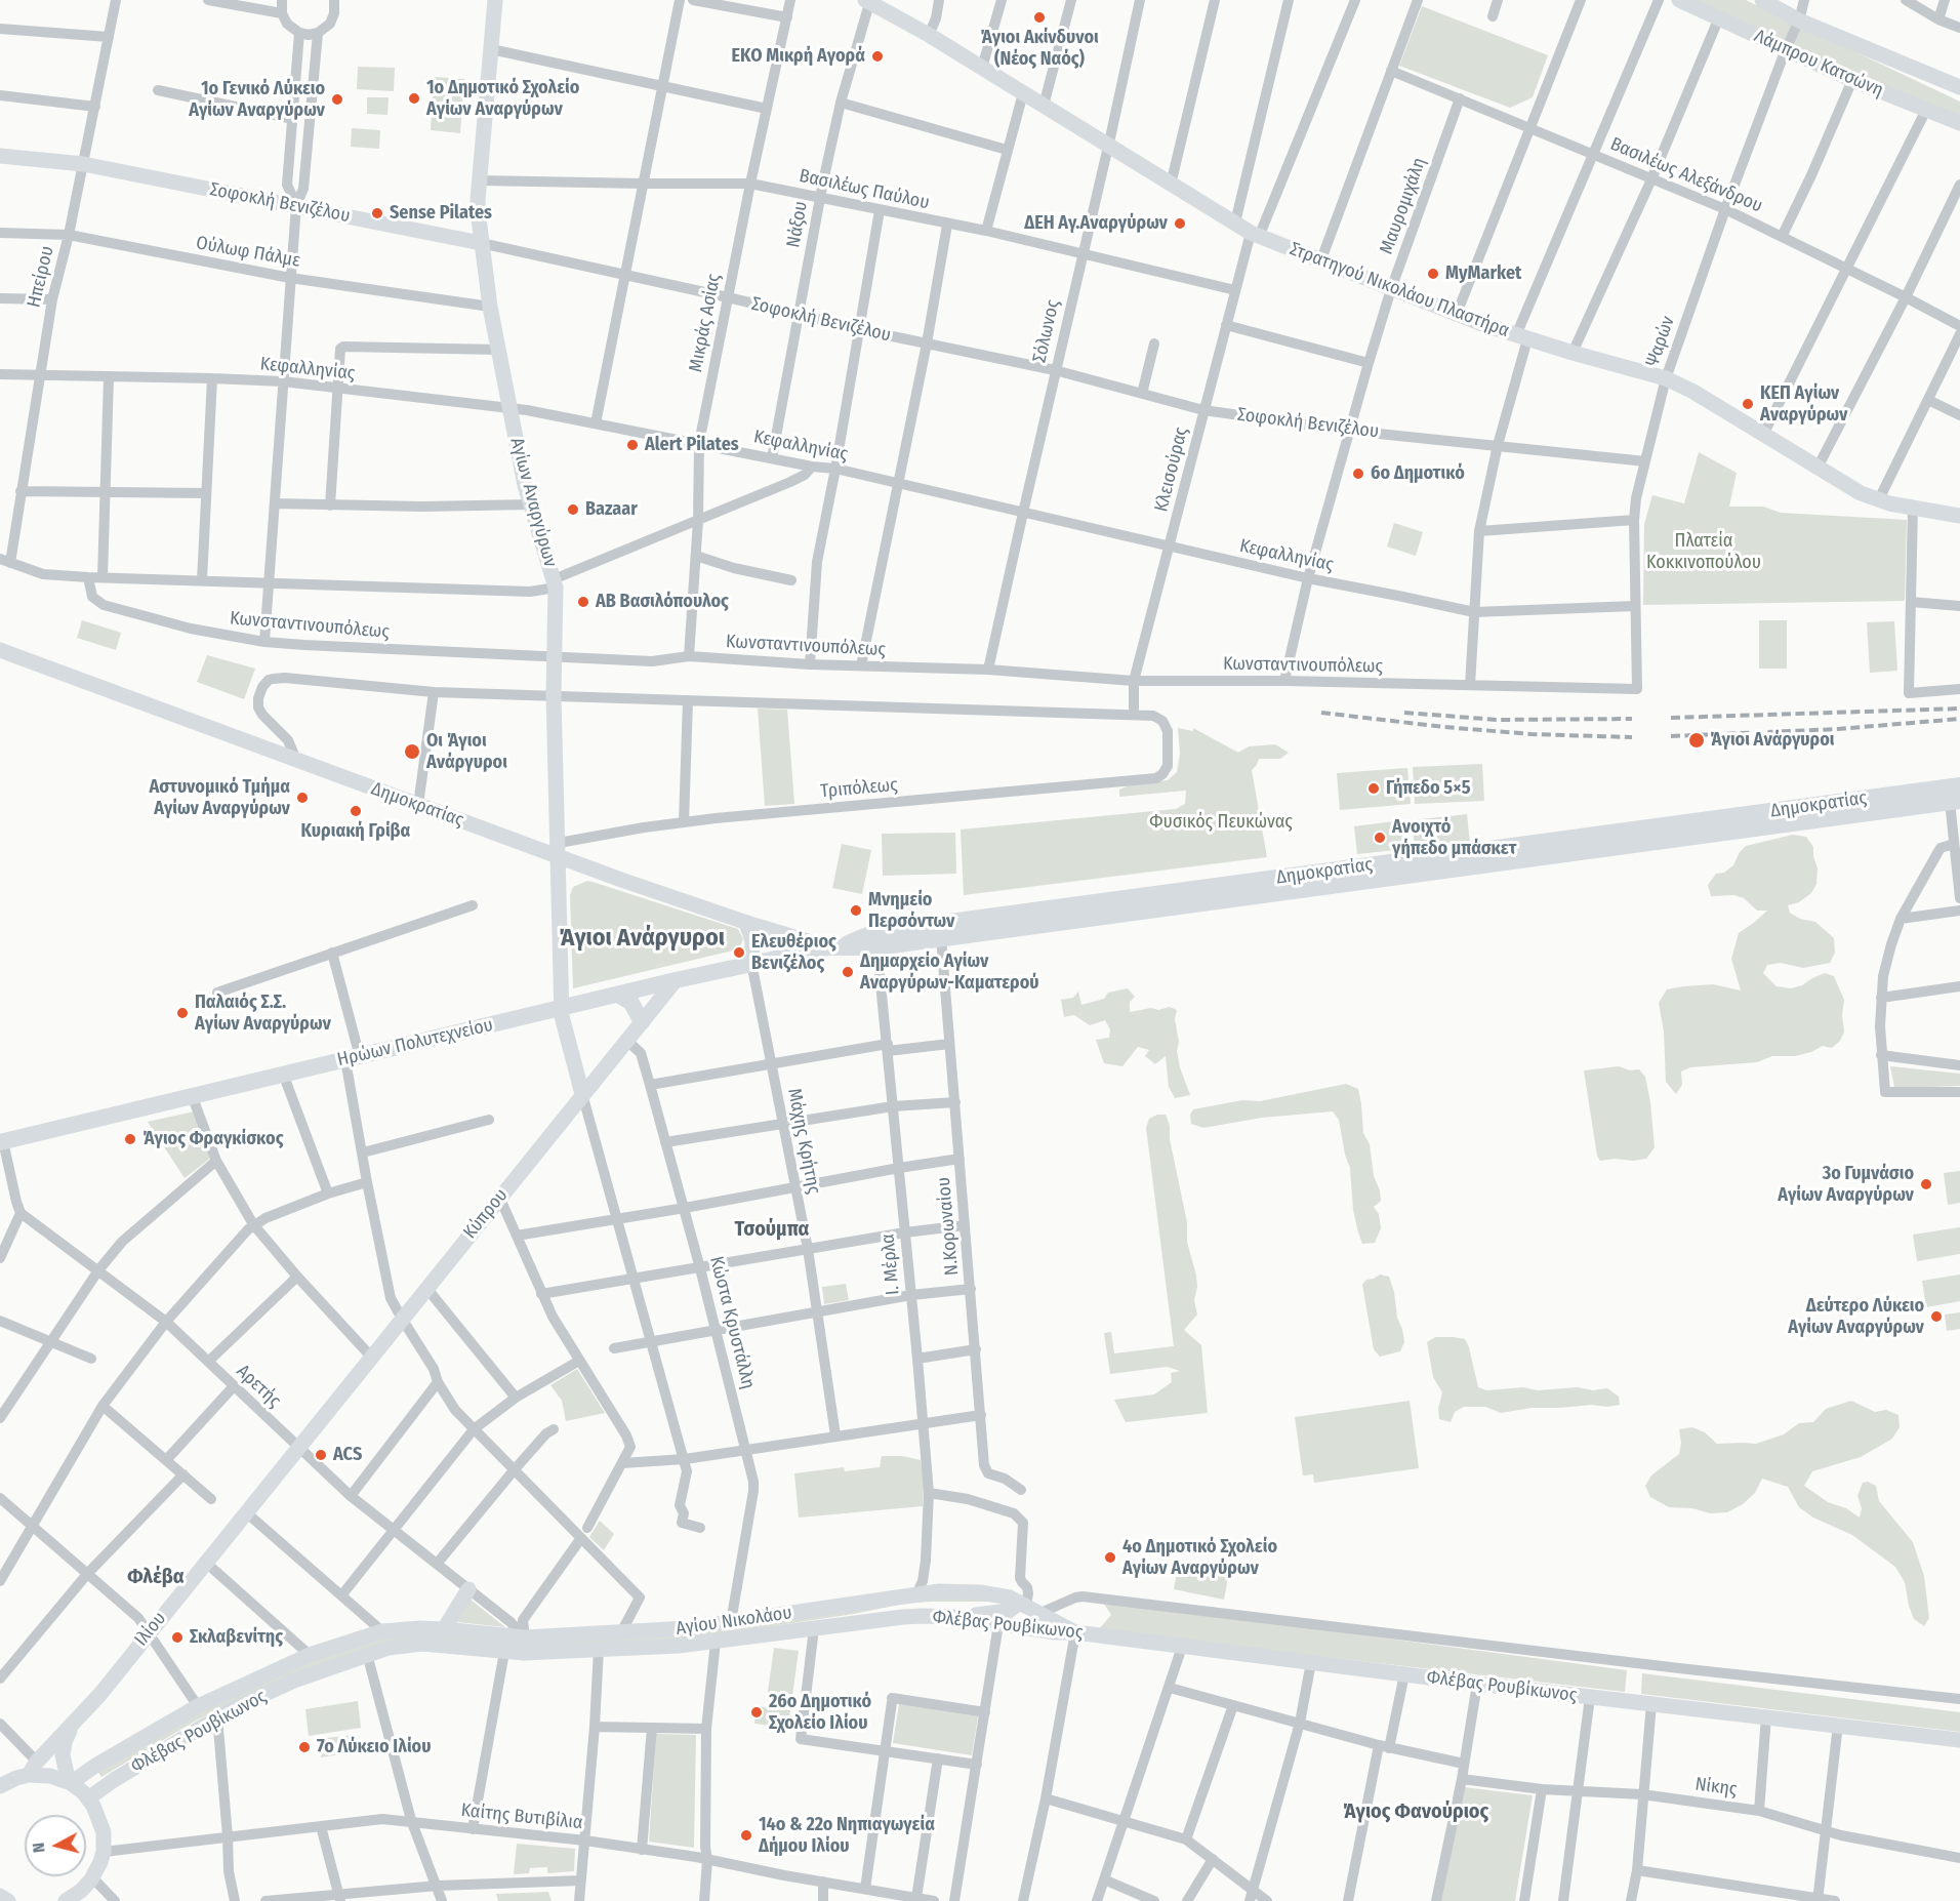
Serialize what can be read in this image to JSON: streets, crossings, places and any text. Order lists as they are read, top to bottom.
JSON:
{
  "streets": {
    "main road": ["Δημοκρατίας", "Ηρώων Πολυτεχνείου"],
    "street": [
      "Λάμπρου Κατσώνη",
      "Βασιλέως Αλεξάνδρου",
      "Βασιλέως Παύλου",
      "Σοφοκλή Βενιζέλου",
      "Μαυρομιχάλη",
      "Νάξου",
      "Ούλωφ Πάλμε",
      "Ηπείρου",
      "Στρατηγού Νικολάου Πλαστήρα",
      "Μικράς Ασίας",
      "Σόλωνος",
      "Ψαρών",
      "Κεφαλληνίας",
      "Κλεισούρας",
      "Αγίων Αναργύρων",
      "Κωνσταντινουπόλεως",
      "Τριπόλεως",
      "Μάχης Κρήτης",
      "Κύπρου",
      "Ν.Κορωναίου",
      "Ι. Μέρλα",
      "Κώστα Κρυστάλλη",
      "Αρετής",
      "Αγίου Νικολάου",
      "Φλέβας Ρουβίκωνος",
      "Ιλίου",
      "Νίκης",
      "Καίτης Βυτιβίλια"
    ]
  },
  "crossings": [
    ["Λάμπρου Κατσώνη", "Ψαρών"],
    ["Βασιλέως Αλεξάνδρου", "Μαυρομιχάλη"],
    ["Βασιλέως Αλεξάνδρου", "Ψαρών"],
    ["Βασιλέως Παύλου", "Νάξου"],
    ["Βασιλέως Παύλου", "Μικράς Ασίας"],
    ["Βασιλέως Παύλου", "Σόλωνος"],
    ["Βασιλέως Παύλου", "Κλεισούρας"],
    ["Βασιλέως Παύλου", "Αγίων Αναργύρων"],
    ["Σοφοκλή Βενιζέλου", "Μαυρομιχάλη"],
    ["Σοφοκλή Βενιζέλου", "Νάξου"],
    ["Σοφοκλή Βενιζέλου", "Ηπείρου"],
    ["Σοφοκλή Βενιζέλου", "Μικράς Ασίας"],
    ["Σοφοκλή Βενιζέλου", "Σόλωνος"],
    ["Σοφοκλή Βενιζέλου", "Ψαρών"],
    ["Σοφοκλή Βενιζέλου", "Κλεισούρας"],
    ["Σοφοκλή Βενιζέλου", "Αγίων Αναργύρων"],
    ["Μαυρομιχάλη", "Στρατηγού Νικολάου Πλαστήρα"],
    ["Μαυρομιχάλη", "Κεφαλληνίας"],
    ["Μαυρομιχάλη", "Κωνσταντινουπόλεως"],
    ["Νάξου", "Στρατηγού Νικολάου Πλαστήρα"],
    ["Νάξου", "Κεφαλληνίας"],
    ["Ούλωφ Πάλμε", "Ηπείρου"],
    ["Ούλωφ Πάλμε", "Αγίων Αναργύρων"],
    ["Ηπείρου", "Κεφαλληνίας"],
    ["Στρατηγού Νικολάου Πλαστήρα", "Σόλωνος"],
    ["Στρατηγού Νικολάου Πλαστήρα", "Ψαρών"],
    ["Στρατηγού Νικολάου Πλαστήρα", "Κλεισούρας"],
    ["Μικράς Ασίας", "Κεφαλληνίας"],
    ["Μικράς Ασίας", "Κωνσταντινουπόλεως"],
    ["Σόλωνος", "Κεφαλληνίας"],
    ["Σόλωνος", "Κωνσταντινουπόλεως"],
    ["Ψαρών", "Κεφαλληνίας"],
    ["Ψαρών", "Κωνσταντινουπόλεως"],
    ["Κεφαλληνίας", "Κλεισούρας"],
    ["Κεφαλληνίας", "Αγίων Αναργύρων"],
    ["Κλεισούρας", "Κωνσταντινουπόλεως"],
    ["Κλεισούρας", "Τριπόλεως"],
    ["Αγίων Αναργύρων", "Κωνσταντινουπόλεως"],
    ["Αγίων Αναργύρων", "Τριπόλεως"],
    ["Αγίων Αναργύρων", "Δημοκρατίας"],
    ["Αγίων Αναργύρων", "Ηρώων Πολυτεχνείου"],
    ["Αγίων Αναργύρων", "Κύπρου"],
    ["Τριπόλεως", "Δημοκρατίας"],
    ["Δημοκρατίας", "Ηρώων Πολυτεχνείου"],
    ["Δημοκρατίας", "Ν.Κορωναίου"],
    ["Δημοκρατίας", "Ι. Μέρλα"],
    ["Ηρώων Πολυτεχνείου", "Μάχης Κρήτης"],
    ["Ηρώων Πολυτεχνείου", "Κύπρου"],
    ["Κύπρου", "Κώστα Κρυστάλλη"],
    ["Κύπρου", "Αρετής"],
    ["Κύπρου", "Ιλίου"],
    ["Ι. Μέρλα", "Αγίου Νικολάου"],
    ["Κώστα Κρυστάλλη", "Αγίου Νικολάου"],
    ["Αρετής", "Αγίου Νικολάου"],
    ["Αρετής", "Ιλίου"],
    ["Αγίου Νικολάου", "Φλέβας Ρουβίκωνος"],
    ["Φλέβας Ρουβίκωνος", "Ιλίου"]
  ],
  "districts": [
    "Άγιοι Ανάργυροι",
    "Τσούμπα",
    "Φλέβα",
    "Άγιος Φανούριος"
  ],
  "parks": ["Πλατεία Κοκκινοπούλου", "Φυσικός Πευκώνας"],
  "places": [
    "Άγιοι Ακίνδυνοι (Νέος Ναός)",
    "EKO Μικρή Αγορά",
    "1ο Δημοτικό Σχολείο Αγίων Αναργύρων",
    "1ο Γενικό Λύκειο Αγίων Αναργύρων",
    "Sense Pilates",
    "ΔΕΗ Αγ.Αναργύρων",
    "MyMarket",
    "ΚΕΠ Αγίων Αναργύρων",
    "Alert Pilates",
    "6ο Δημοτικό",
    "Bazaar",
    "ΑΒ Βασιλόπουλος",
    "Άγιοι Ανάργυροι",
    "Οι Άγιοι Ανάργυροι",
    "Γήπεδο 5×5",
    "Αστυνομικό Τμήμα Αγίων Αναργύρων",
    "Κυριακή Γρίβα",
    "Ανοιχτό γήπεδο μπάσκετ",
    "Μνημείο Περσόντων",
    "Ελευθέριος Βενιζέλος",
    "Δημαρχείο Αγίων Αναργύρων-Καματερού",
    "Παλαιός Σ.Σ. Αγίων Αναργύρων",
    "Άγιος Φραγκίσκος",
    "3ο Γυμνάσιο Αγίων Αναργύρων",
    "Δεύτερο Λύκειο Αγίων Αναργύρων",
    "ACS",
    "4ο Δημοτικό Σχολείο Αγίων Αναργύρων",
    "Σκλαβενίτης",
    "26ο Δημοτικό Σχολείο Ιλίου",
    "7ο Λύκειο Ιλίου",
    "14ο & 22ο Νηπιαγωγεία Δήμου Ιλίου"
  ],
  "north": "left"
}
